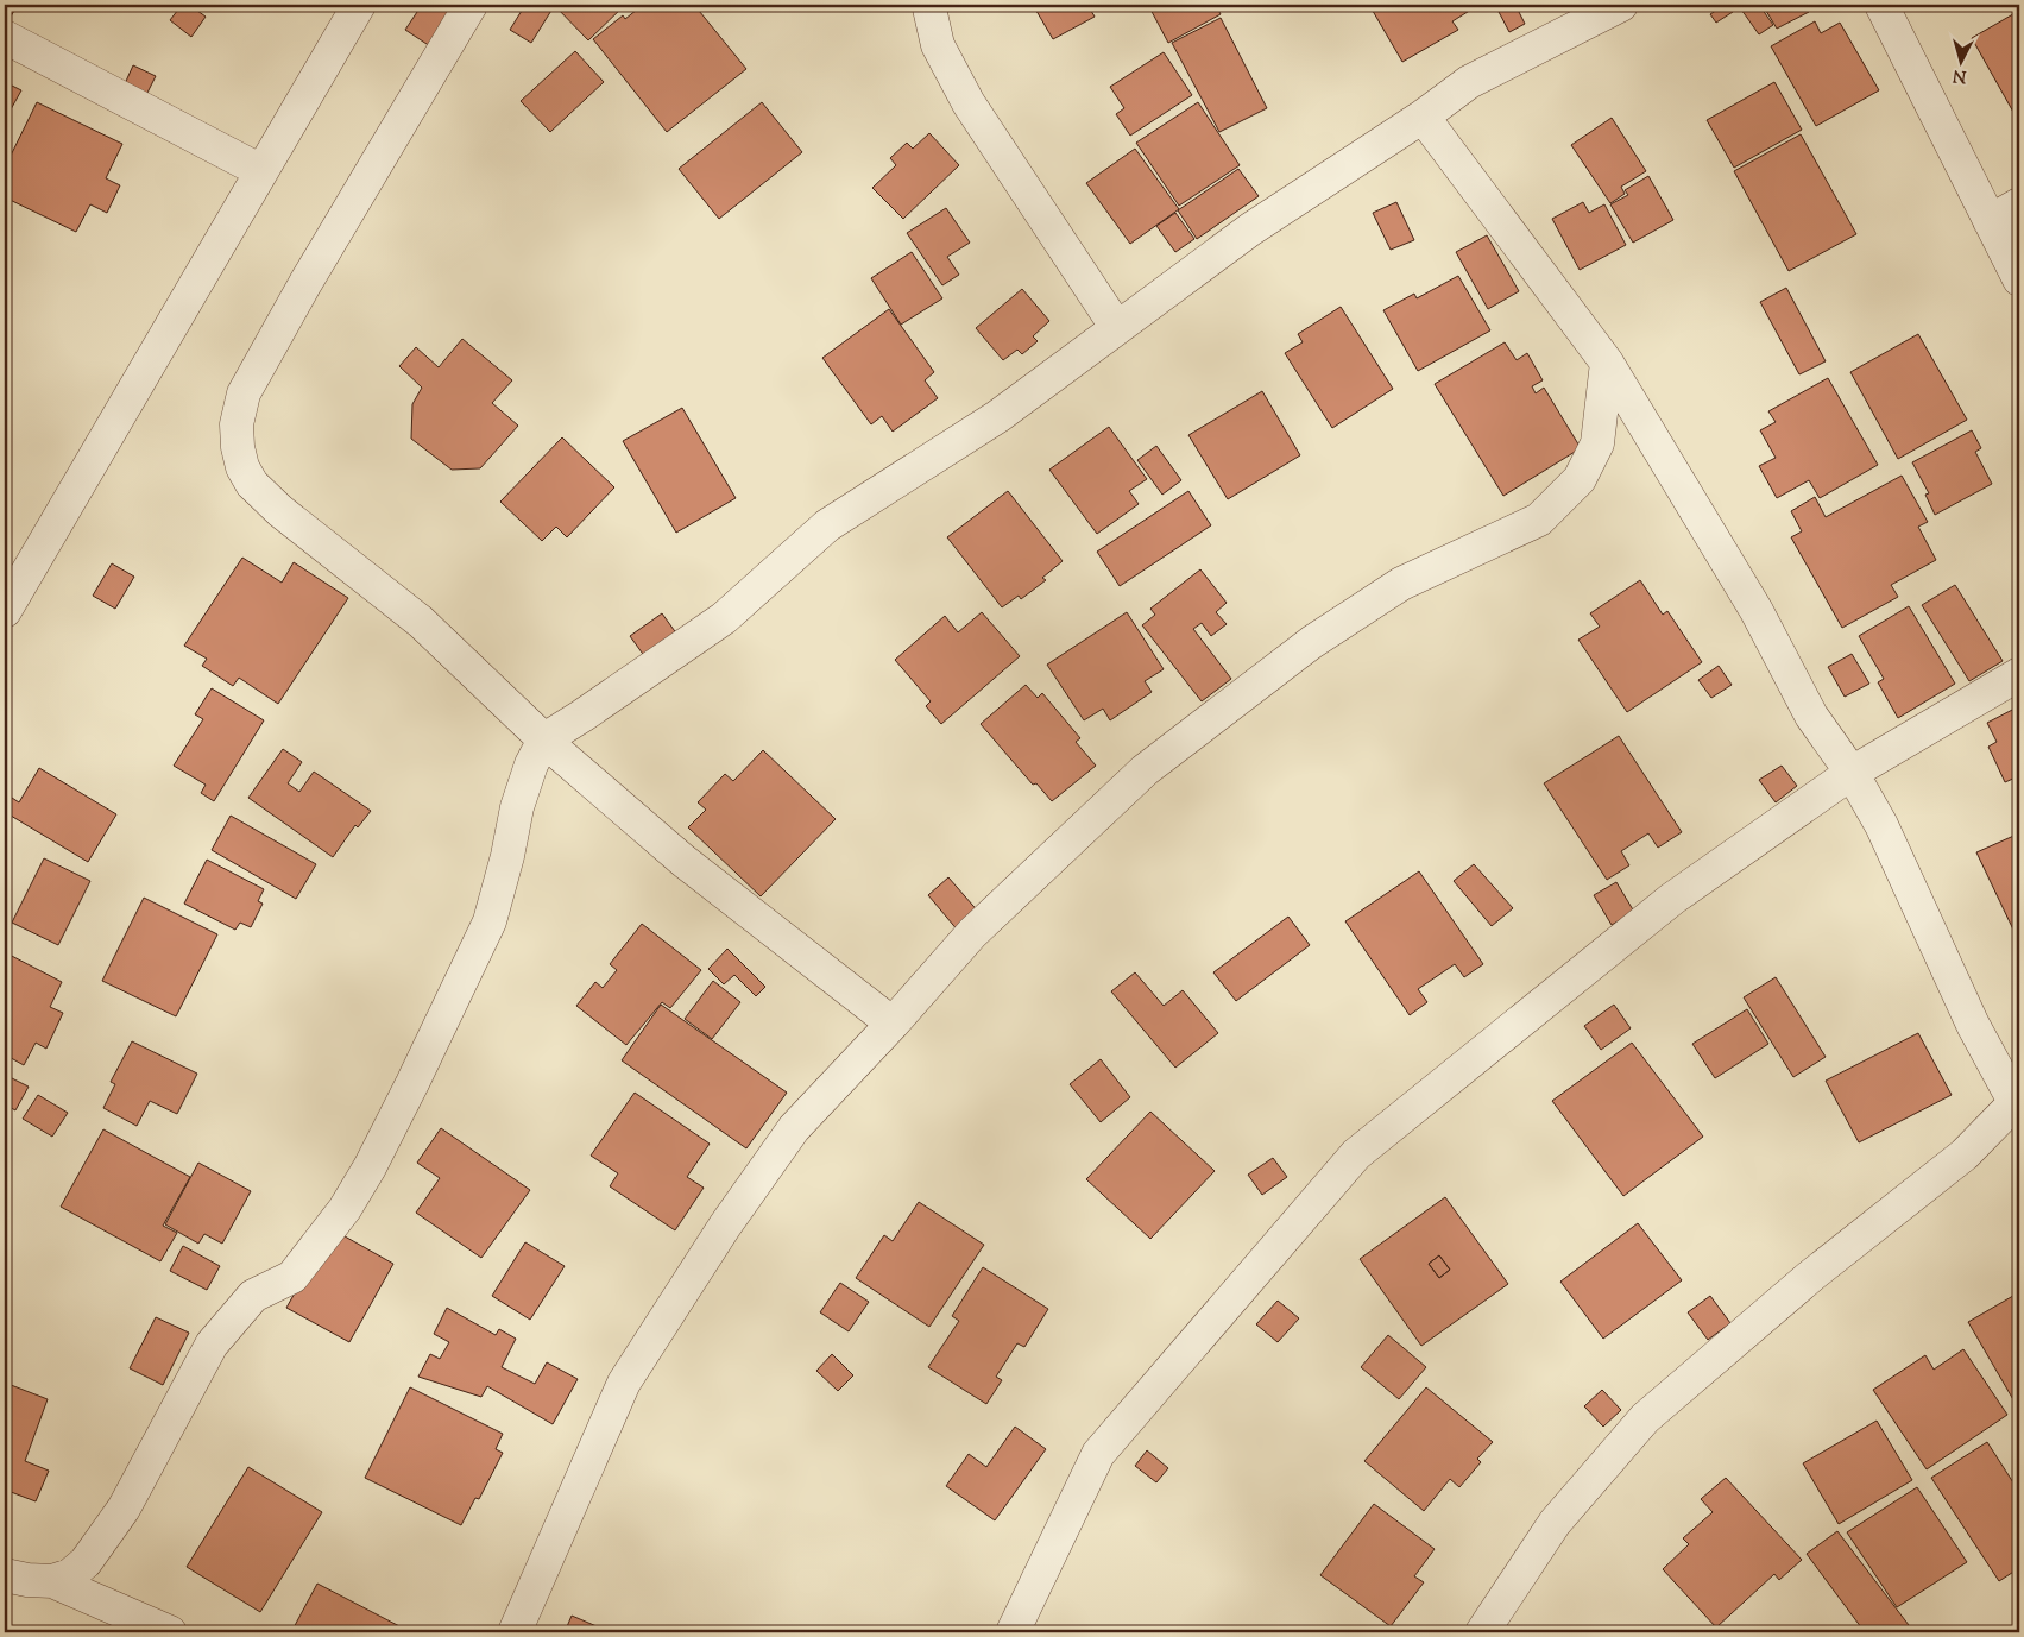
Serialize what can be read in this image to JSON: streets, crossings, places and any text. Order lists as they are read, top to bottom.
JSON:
{
  "north": "bottom"
}
